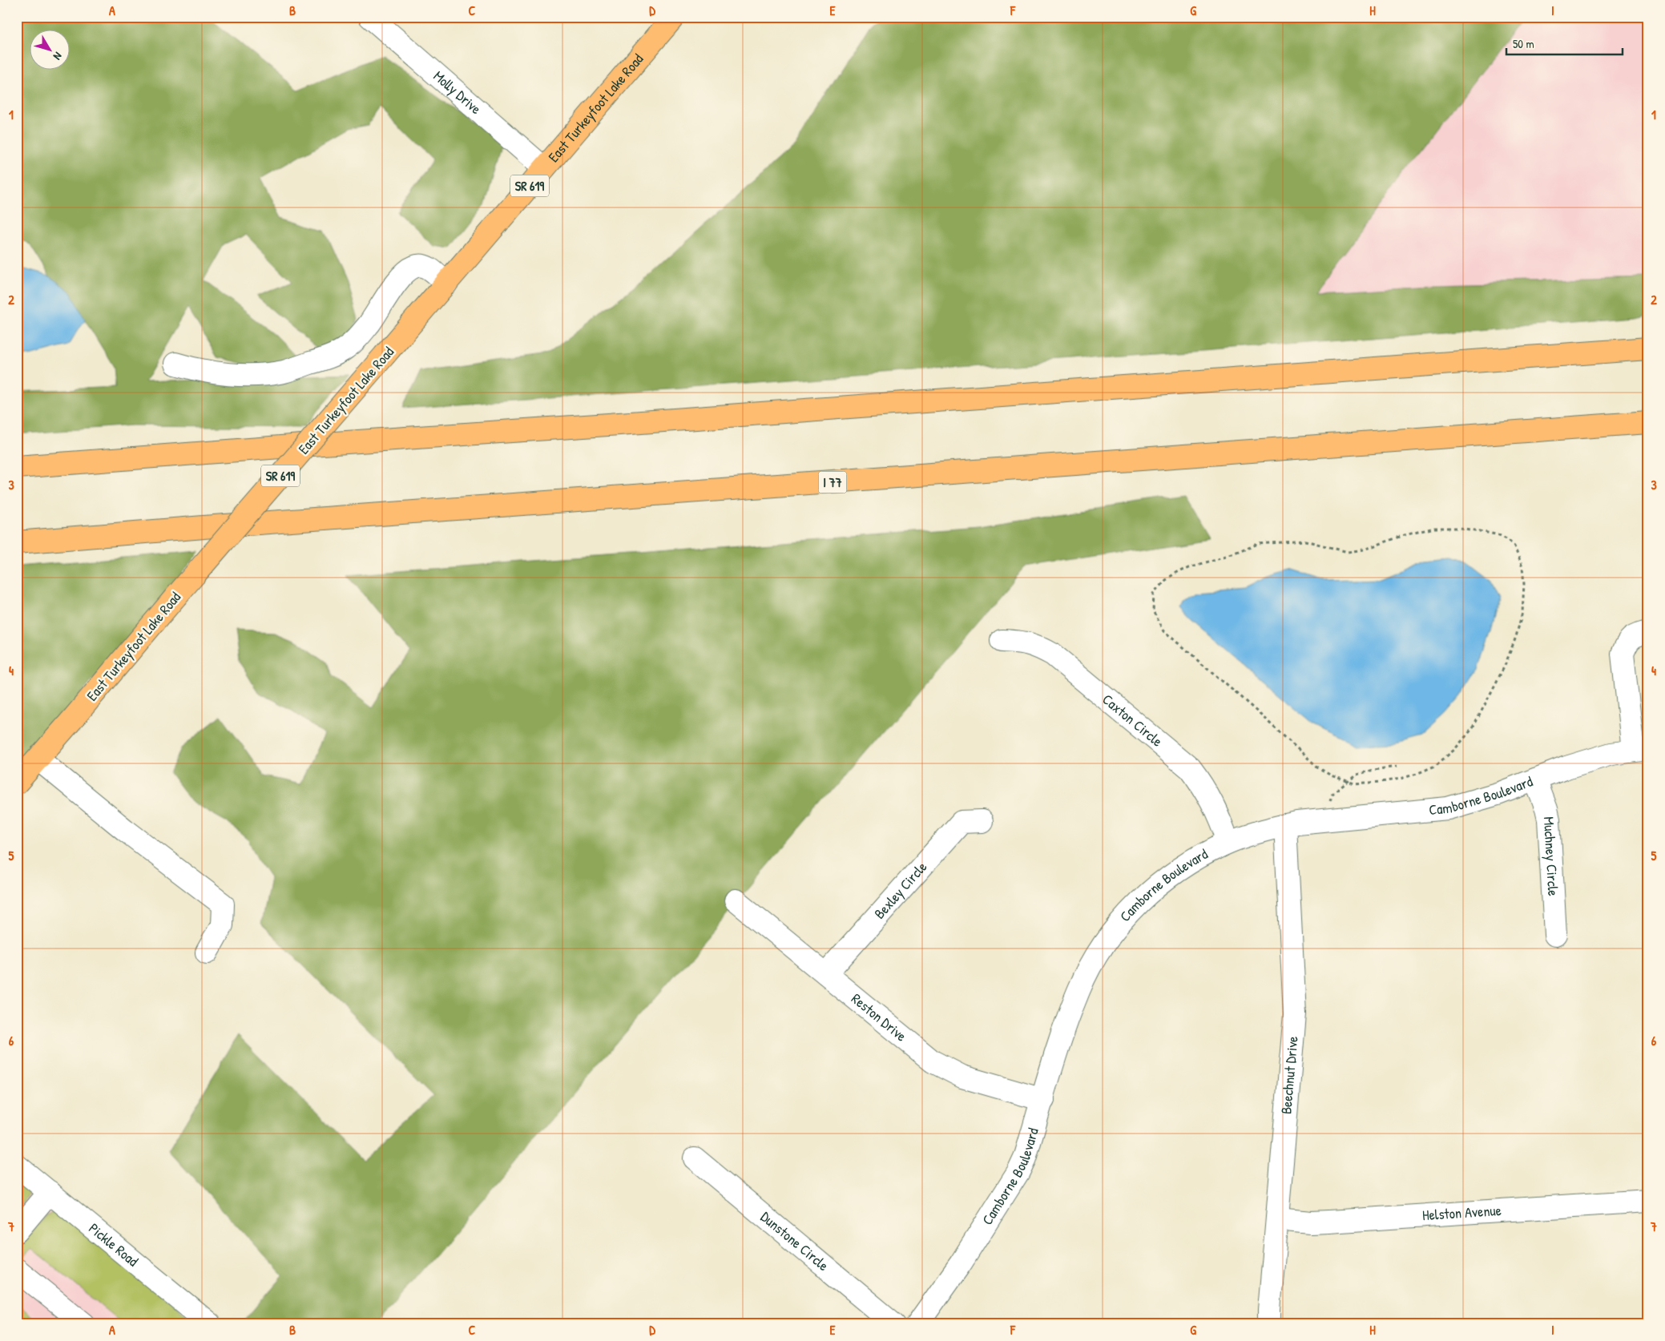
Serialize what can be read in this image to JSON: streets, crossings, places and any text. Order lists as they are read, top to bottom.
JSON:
{
  "streets": {
    "main road": ["East Turkeyfoot Lake Road", "SR 619", "I 77"],
    "street": [
      "Molly Drive",
      "Caxton Circle",
      "Camborne Boulevard",
      "Muchney Circle",
      "Bexley Circle",
      "Reston Drive",
      "Beechnut Drive",
      "Helston Avenue",
      "Dunstone Circle",
      "Pickle Road"
    ]
  },
  "crossings": [
    ["Molly Drive", "East Turkeyfoot Lake Road"],
    ["Caxton Circle", "Camborne Boulevard"],
    ["Camborne Boulevard", "Muchney Circle"],
    ["Camborne Boulevard", "Reston Drive"],
    ["Camborne Boulevard", "Beechnut Drive"],
    ["Bexley Circle", "Reston Drive"],
    ["Beechnut Drive", "Helston Avenue"]
  ],
  "scale_bar": "50 m",
  "north": "bottom right",
  "grid": {
    "columns": [
      "A",
      "B",
      "C",
      "D",
      "E",
      "F",
      "G",
      "H",
      "I"
    ],
    "rows": [
      "1",
      "2",
      "3",
      "4",
      "5",
      "6",
      "7"
    ]
  }
}
